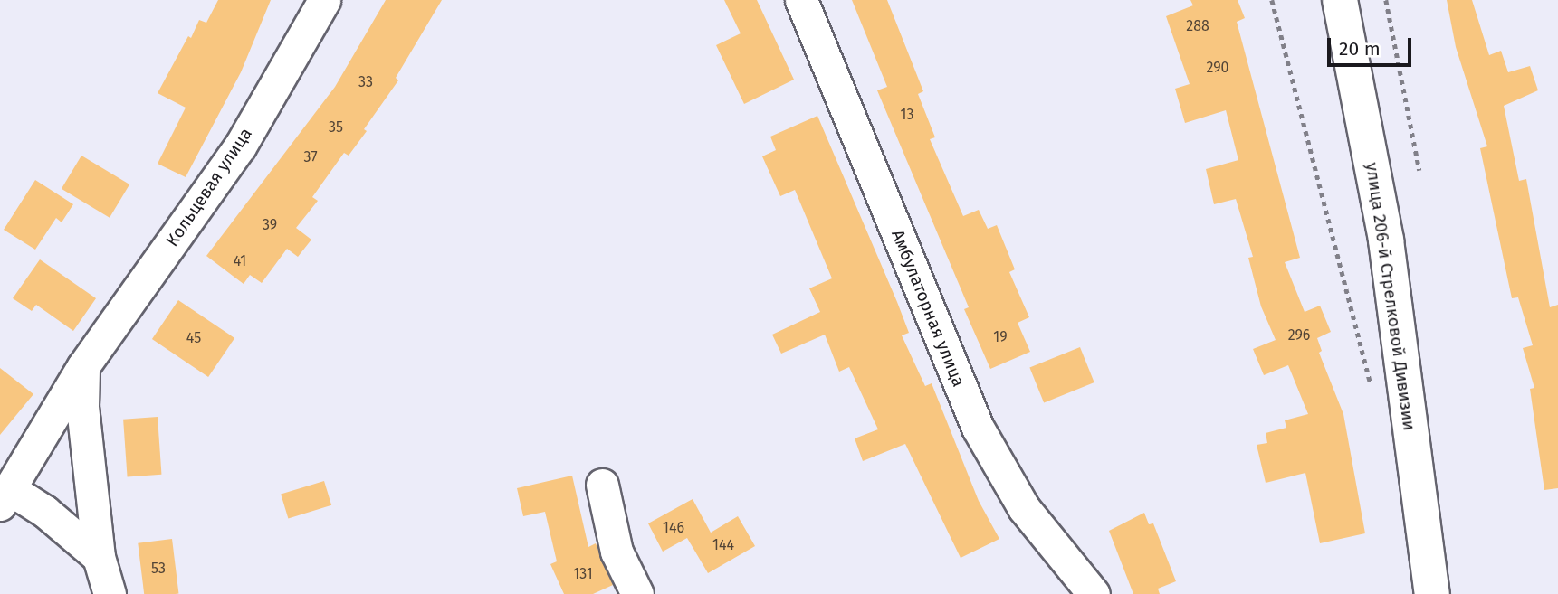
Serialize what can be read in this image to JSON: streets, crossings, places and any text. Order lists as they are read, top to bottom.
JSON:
{
  "streets": {
    "main road": ["улица 206-й Стрелковой Дивизии"],
    "street": ["Кольцевая улица", "Амбулаторная улица"]
  },
  "house_numbers": [
    "288",
    "290",
    "33",
    "13",
    "35",
    "37",
    "39",
    "41",
    "296",
    "19",
    "45",
    "146",
    "144",
    "53",
    "131"
  ],
  "scale_bar": "20 m"
}
